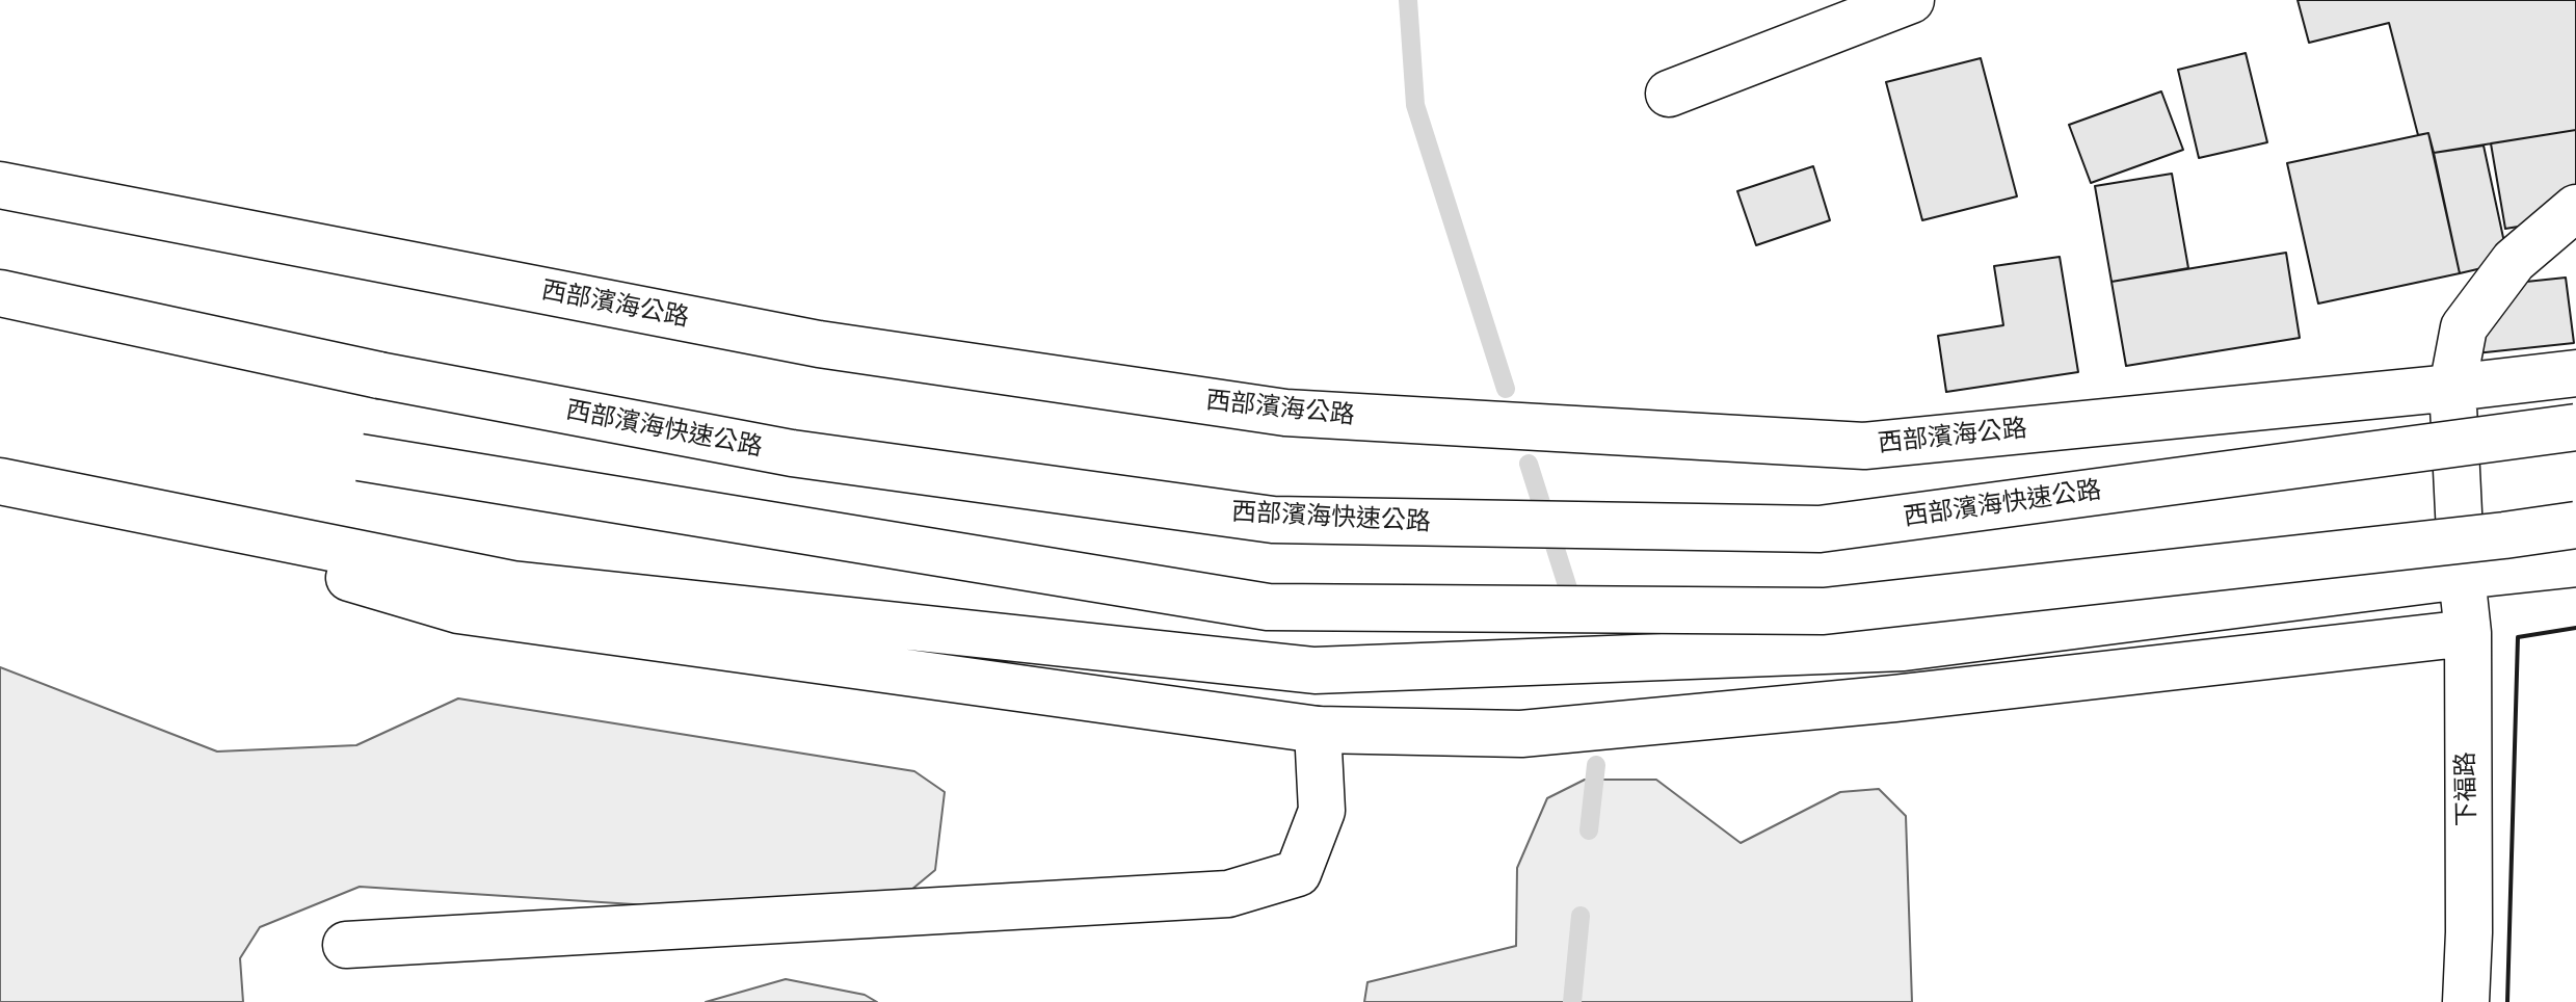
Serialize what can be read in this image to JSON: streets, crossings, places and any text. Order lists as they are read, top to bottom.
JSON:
{
  "streets": {
    "main road": ["西部濱海公路", "西部濱海快速公路", "下福路"]
  },
  "crossings": [
    ["西部濱海公路", "下福路"]
  ]
}
